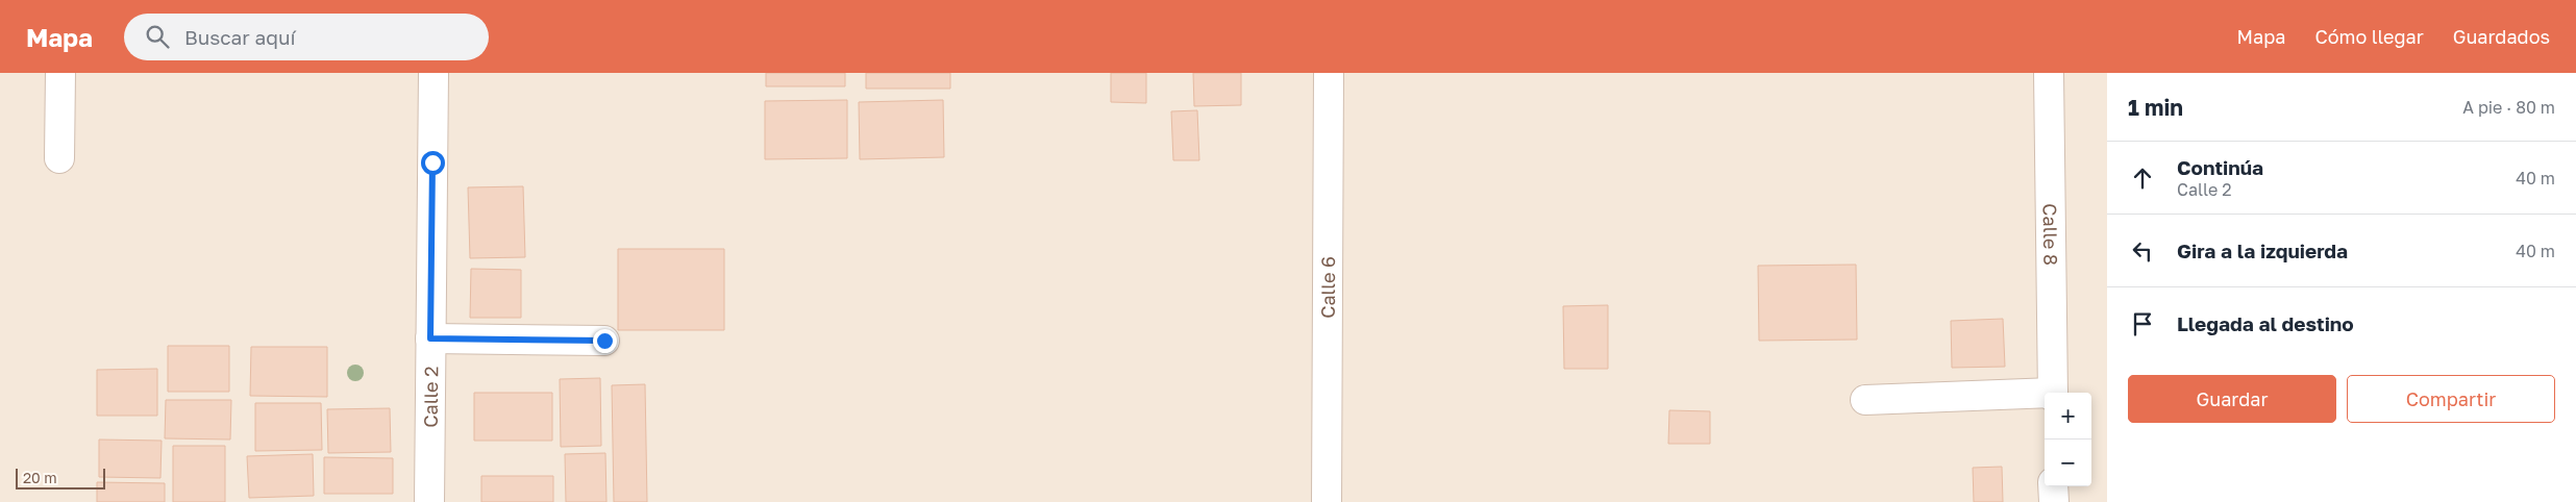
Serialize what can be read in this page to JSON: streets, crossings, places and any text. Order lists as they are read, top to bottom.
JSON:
{
  "streets": {
    "street": ["Calle 8", "Calle 6", "Calle 2"]
  },
  "scale_bar": "20 m",
  "page": {
    "header": "Mapa",
    "search": "Buscar aquí",
    "nav": ["Mapa", "Cómo llegar", "Guardados"],
    "heading": ["1 min", "A pie · 80 m"],
    "list": [
      ["Continúa", "Calle 2", "40 m"],
      ["Gira a la izquierda", "40 m"],
      "Llegada al destino"
    ],
    "buttons": ["Guardar", "Compartir"],
    "map_buttons": ["+", "−"],
    "scale": "20 m"
  }
}
